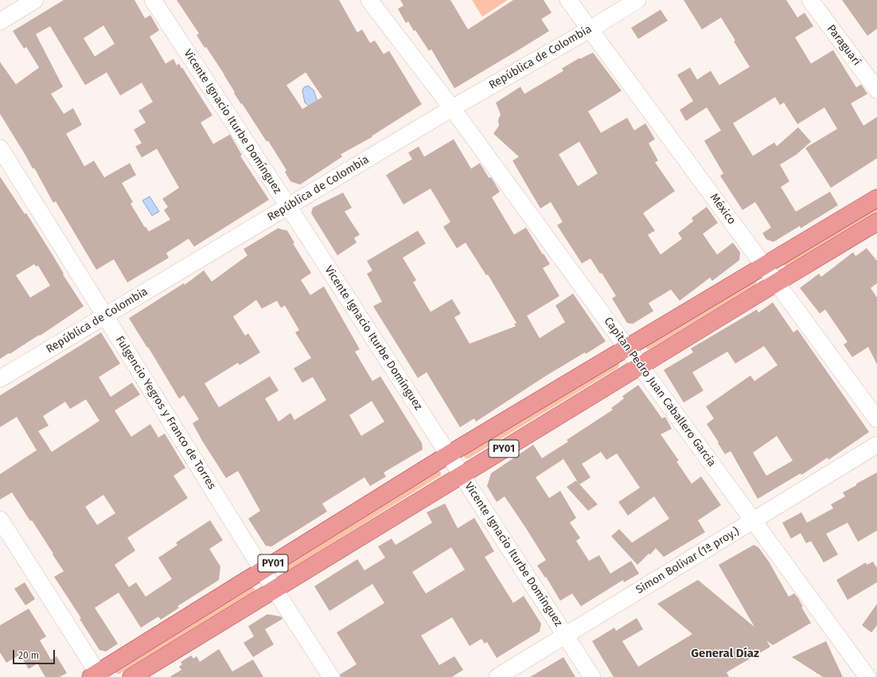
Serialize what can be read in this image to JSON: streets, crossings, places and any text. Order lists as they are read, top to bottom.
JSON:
{
  "streets": {
    "main road": ["PY01"],
    "street": [
      "Paraguarí",
      "República de Colombia",
      "Vicente Ignacio Iturbe Domínguez",
      "México",
      "Capitan Pedro Juan Caballero Garcia",
      "Fulgencio Yegros y Franco de Torres",
      "Simon Bolivar (1ª proy.)"
    ]
  },
  "crossings": [
    ["República de Colombia", "Vicente Ignacio Iturbe Domínguez"],
    ["República de Colombia", "México"],
    ["República de Colombia", "Capitan Pedro Juan Caballero Garcia"],
    ["República de Colombia", "Fulgencio Yegros y Franco de Torres"],
    ["Vicente Ignacio Iturbe Domínguez", "PY01"],
    ["Vicente Ignacio Iturbe Domínguez", "Simon Bolivar (1ª proy.)"],
    ["México", "PY01"],
    ["Capitan Pedro Juan Caballero Garcia", "PY01"],
    ["Capitan Pedro Juan Caballero Garcia", "Simon Bolivar (1ª proy.)"],
    ["Fulgencio Yegros y Franco de Torres", "PY01"]
  ],
  "districts": ["General Díaz"],
  "scale_bar": "20 m"
}
